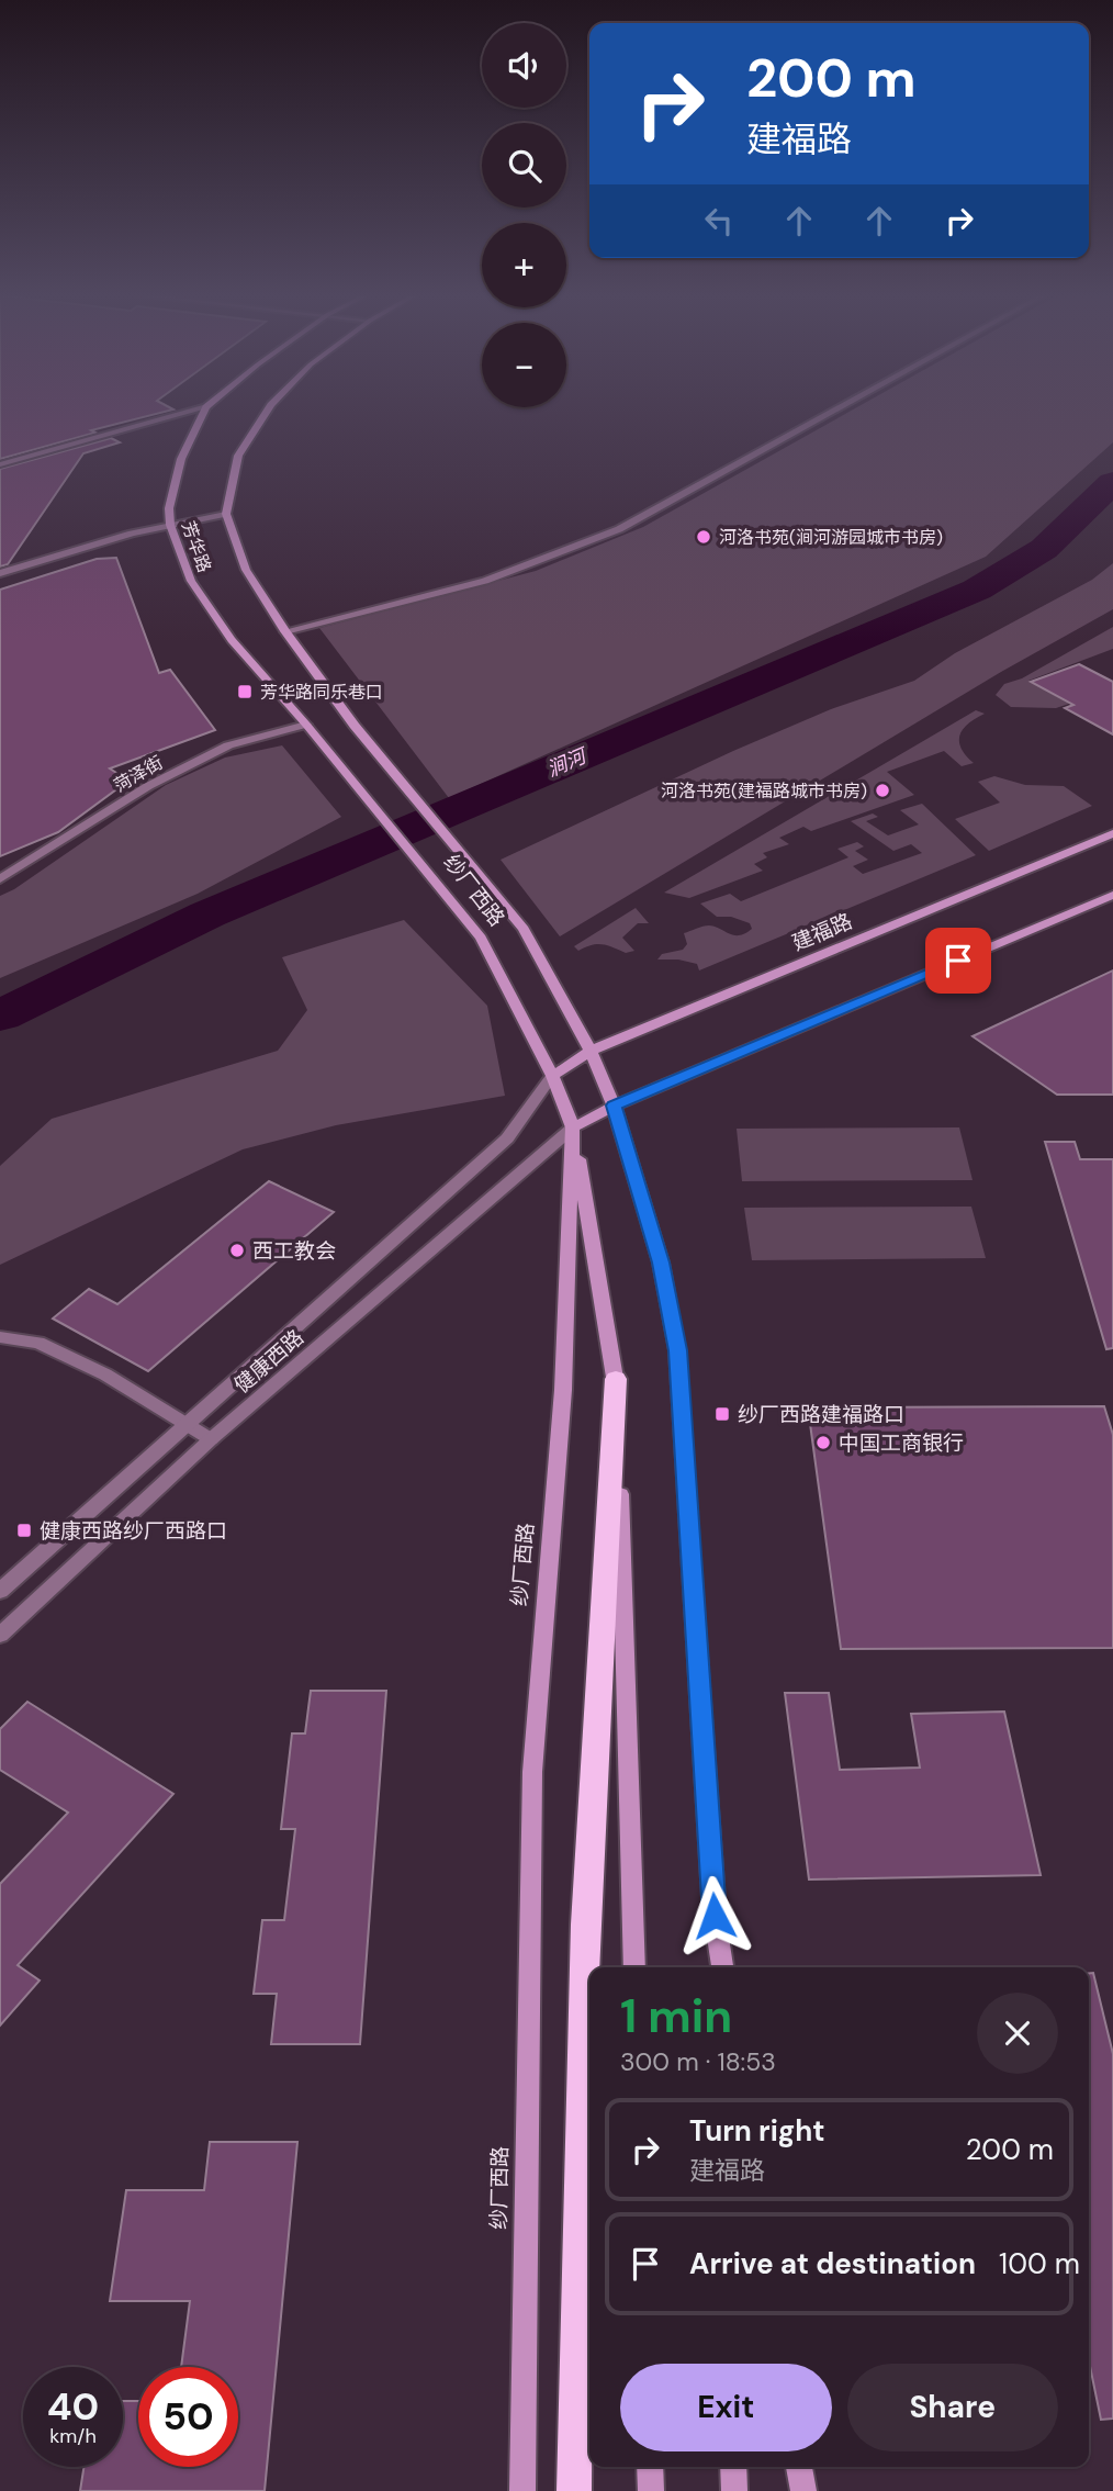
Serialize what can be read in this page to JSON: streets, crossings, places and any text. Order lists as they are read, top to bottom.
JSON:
{
  "streets": {
    "main road": ["芳华路", "纱厂西路", "建福路"],
    "street": ["菏泽街", "健康西路"]
  },
  "crossings": [
    ["芳华路", "菏泽街"],
    ["芳华路", "纱厂西路"],
    ["菏泽街", "纱厂西路"],
    ["纱厂西路", "建福路"],
    ["纱厂西路", "健康西路"],
    ["建福路", "健康西路"]
  ],
  "water": ["涧河"],
  "places": {
    "other": [
      "河洛书苑(涧河游园城市书房)",
      "河洛书苑(建福路城市书房)",
      "西工教会",
      "中国工商银行"
    ],
    "transit": ["芳华路同乐巷口", "纱厂西路建福路口", "健康西路纱厂西路口"]
  },
  "page": {
    "map_buttons": ["+", "−"],
    "turn": ["200 m", "建福路"],
    "heading": ["1 min", "300 m · 18:53"],
    "list": [
      {
        "name": "Turn right",
        "note": "建福路",
        "value": "200 m"
      },
      {
        "name": "Arrive at destination",
        "value": "100 m"
      }
    ],
    "buttons": ["Exit", "Share"],
    "speed": "40 km/h",
    "limit": "50"
  }
}
